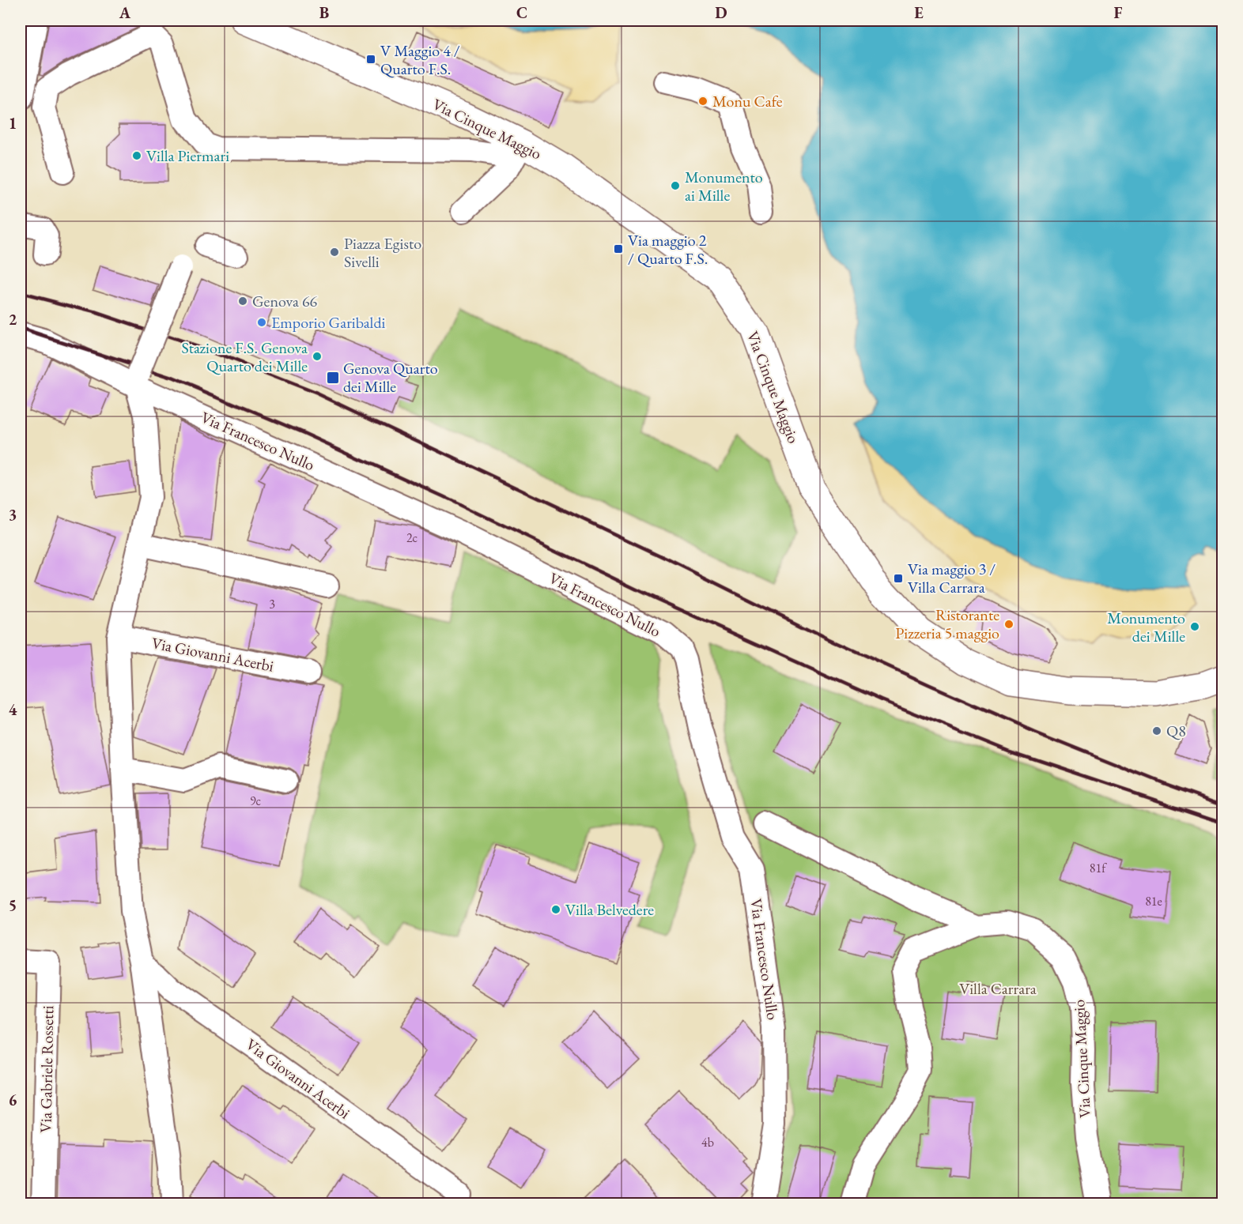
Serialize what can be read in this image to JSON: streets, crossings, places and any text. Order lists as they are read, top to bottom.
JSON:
{
  "streets": {
    "main road": ["Via Cinque Maggio"],
    "street": ["Via Francesco Nullo", "Via Giovanni Acerbi", "Via Gabriele Rossetti"]
  },
  "parks": ["Villa Carrara"],
  "places": {
    "transit": [
      "V Maggio 4 / Quarto F.S.",
      "Via maggio 2 / Quarto F.S.",
      "Genova Quarto dei Mille",
      "Via maggio 3 / Villa Carrara"
    ],
    "other": [
      "Monu Cafe",
      "Villa Piermari",
      "Monumento ai Mille",
      "Piazza Egisto Sivelli",
      "Genova 66",
      "Emporio Garibaldi",
      "Stazione F.S. Genova Quarto dei Mille",
      "Ristorante Pizzeria 5 maggio",
      "Monumento dei Mille",
      "Q8",
      "Villa Belvedere"
    ]
  },
  "house_numbers": [
    "2c",
    "3",
    "9c",
    "81f",
    "81e",
    "4b"
  ],
  "grid": {
    "columns": [
      "A",
      "B",
      "C",
      "D",
      "E",
      "F"
    ],
    "rows": [
      "1",
      "2",
      "3",
      "4",
      "5",
      "6"
    ]
  }
}
